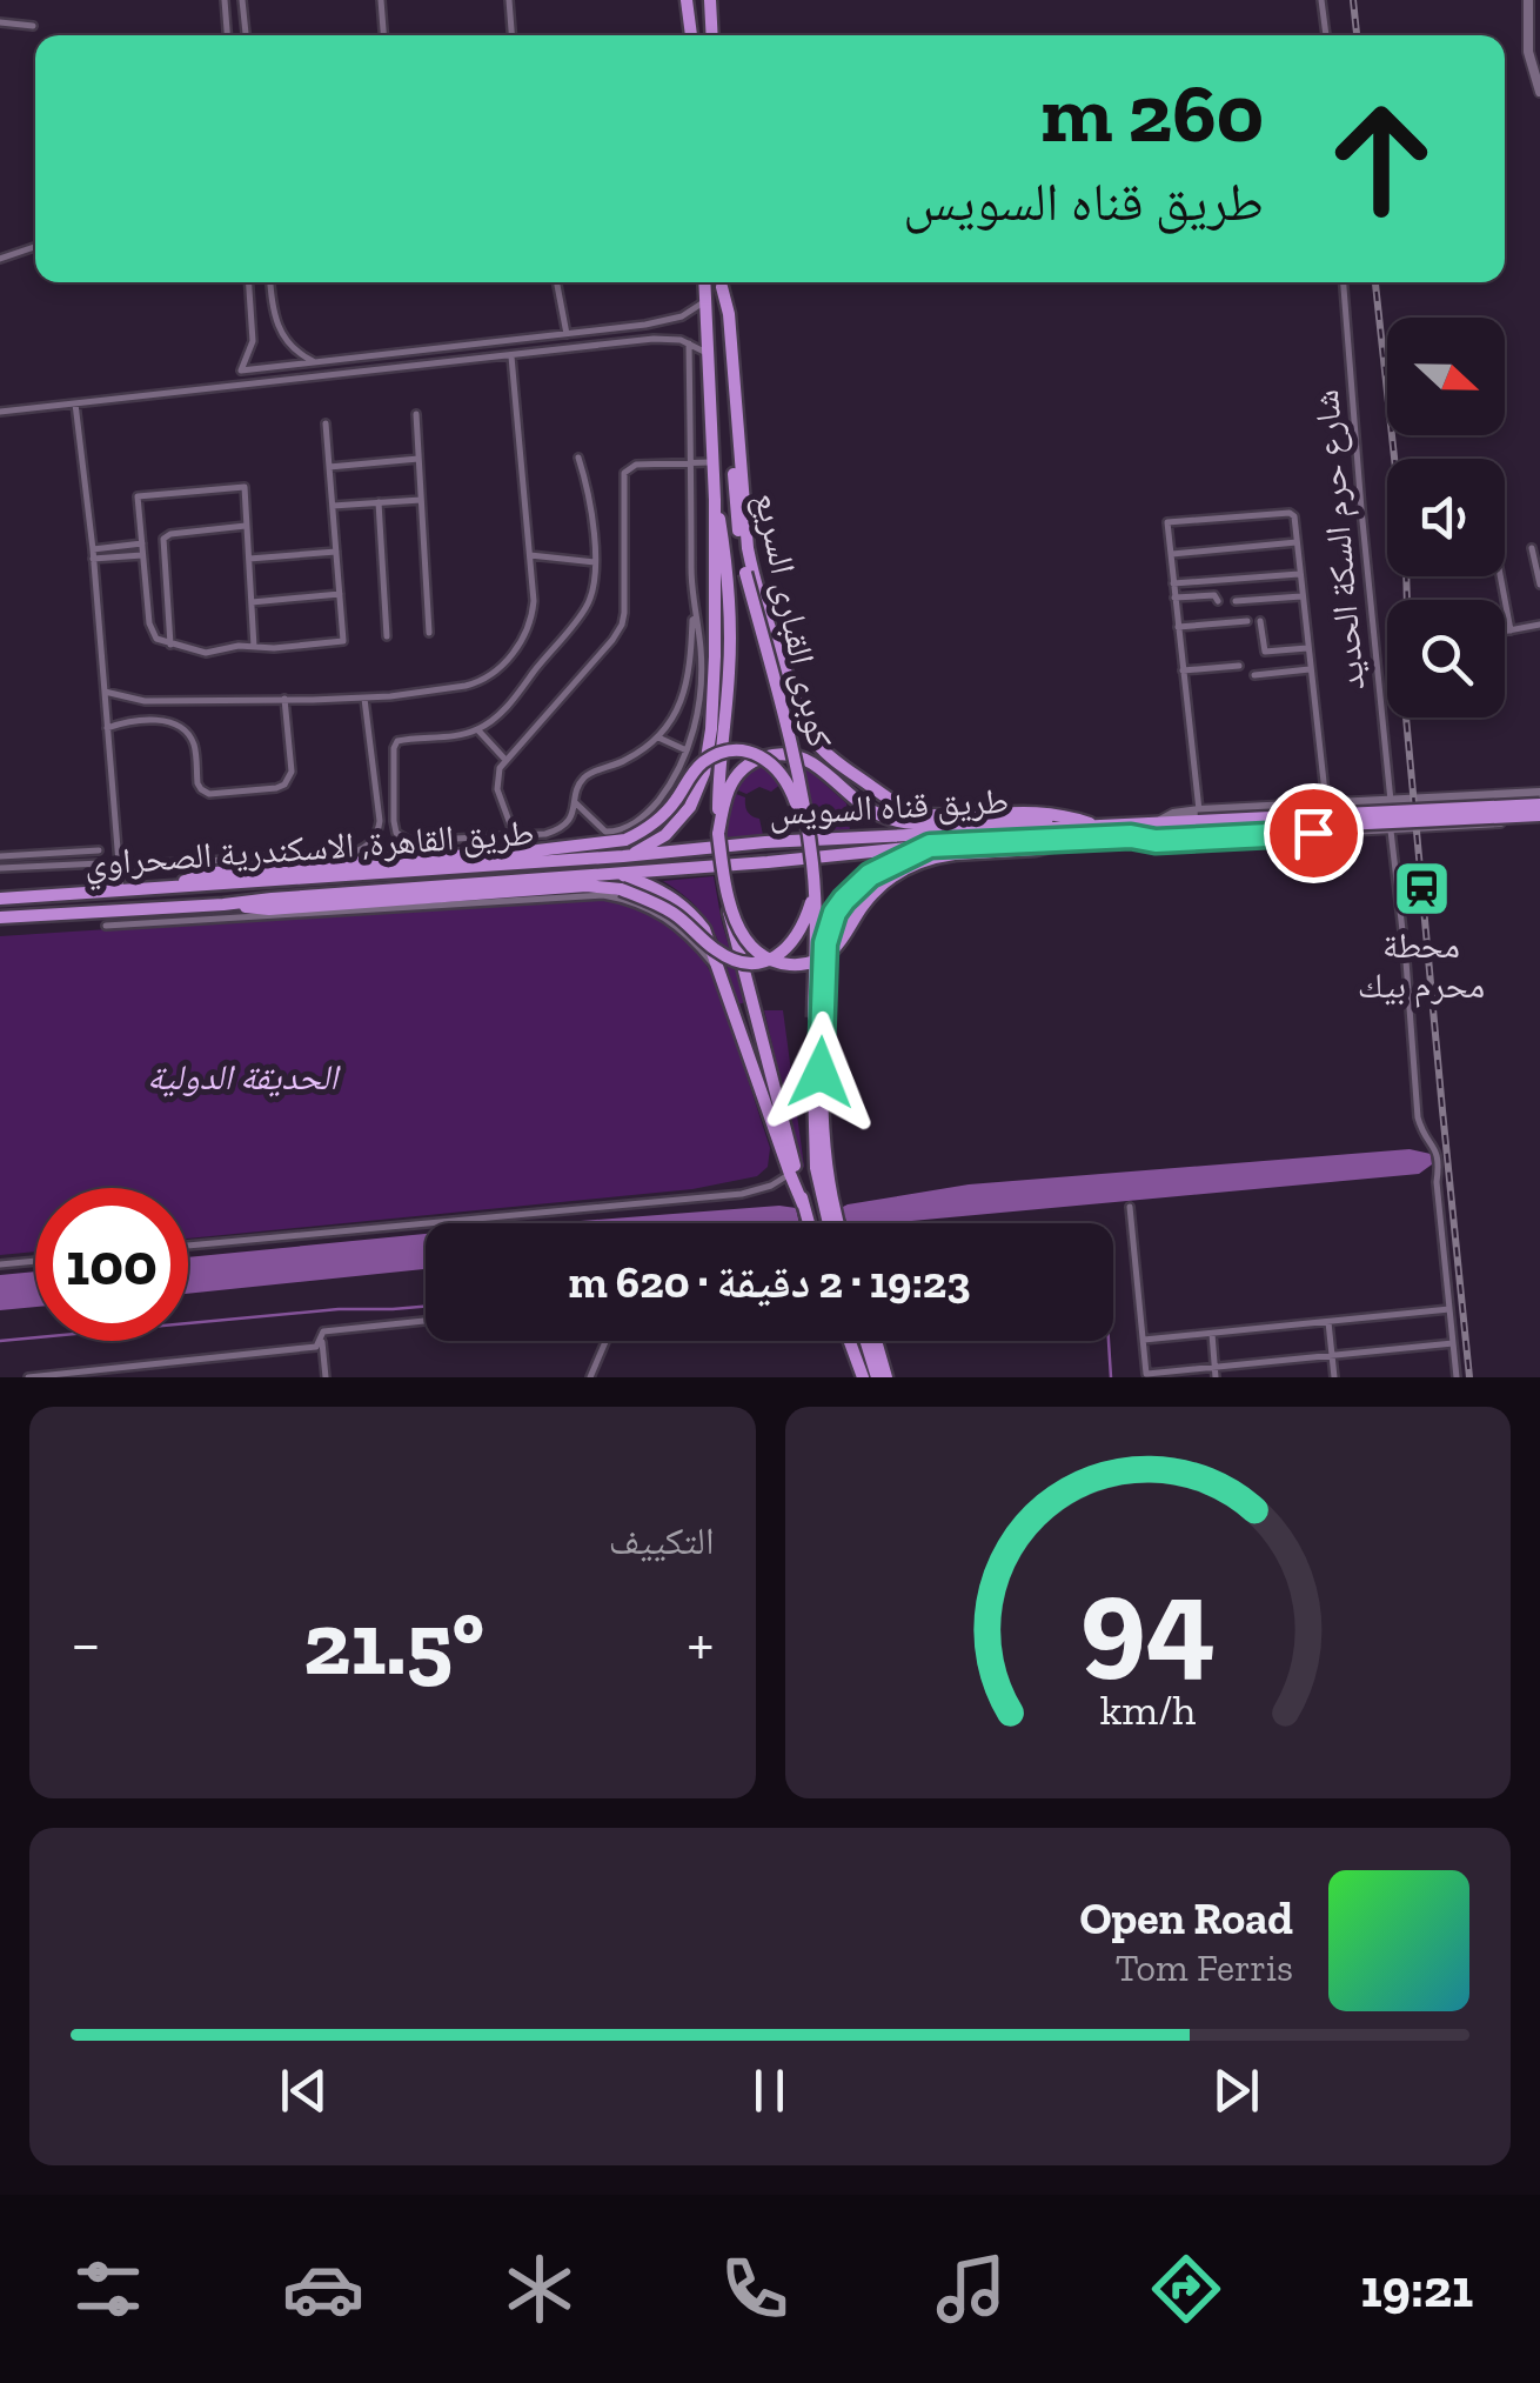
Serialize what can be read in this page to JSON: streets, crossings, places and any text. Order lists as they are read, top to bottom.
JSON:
{
  "streets": {
    "highway": ["كوبرى القبارى السريع", "طريق قناه السويس", "طريق القاهرة, الاسكندرية الصحراوي"],
    "street": ["شارع حرم السكة الحديد"]
  },
  "crossings": [
    ["شارع حرم السكة الحديد", "طريق قناه السويس"],
    ["طريق قناه السويس", "طريق القاهرة, الاسكندرية الصحراوي"]
  ],
  "parks": ["الحديقة الدولية"],
  "places": {
    "station": ["محطة محرم بيك"]
  },
  "north": "right",
  "page": {
    "turn": ["260 m", "طريق قناه السويس"],
    "limit": "100",
    "trip": "19:23 · 2 دقيقة · 620 m",
    "tile": "التكييف",
    "heat": ["−", "21.5°", "+"],
    "song": ["Open Road", "Tom Ferris"],
    "tabs": "19:21",
    "gauge": ["94", "km/h"]
  }
}
